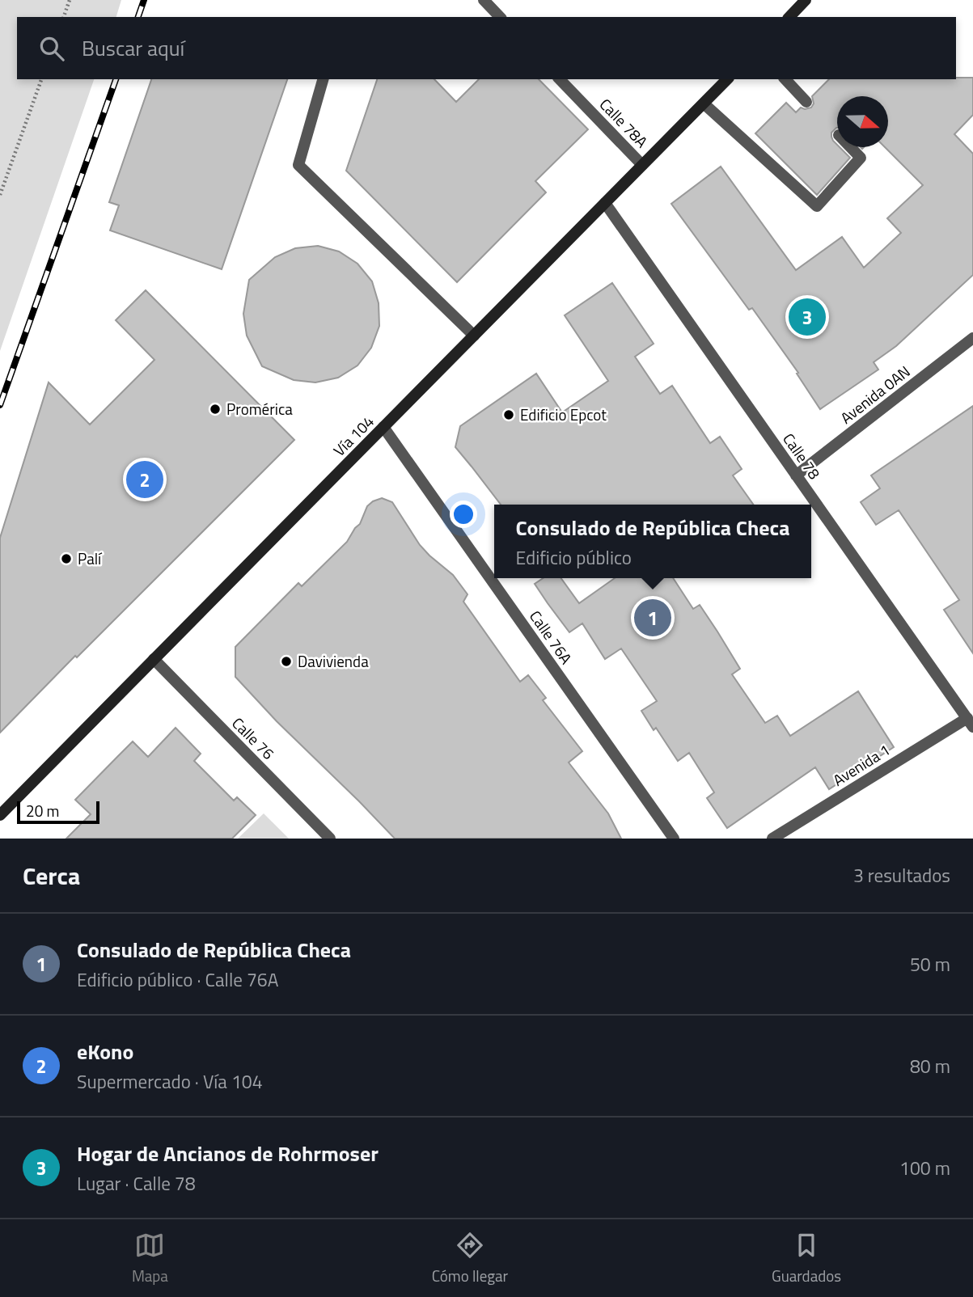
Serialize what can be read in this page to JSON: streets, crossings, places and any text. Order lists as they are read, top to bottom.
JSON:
{
  "streets": {
    "main road": ["Vía 104"],
    "street": [
      "Calle 78A",
      "Avenida 0AN",
      "Calle 78",
      "Calle 76A",
      "Calle 76",
      "Avenida 1"
    ]
  },
  "crossings": [
    ["Calle 78A", "Vía 104"],
    ["Avenida 0AN", "Calle 78"],
    ["Vía 104", "Calle 78"],
    ["Vía 104", "Calle 76A"],
    ["Vía 104", "Calle 76"],
    ["Calle 78", "Avenida 1"]
  ],
  "places": [
    "Promérica",
    "Edificio Epcot",
    "Palí",
    "Davivienda"
  ],
  "scale_bar": "20 m",
  "north": "right",
  "page": {
    "search": "Buscar aquí",
    "pins": ["3", "2", "1"],
    "popup": ["Consulado de República Checa", "Edificio público"],
    "scale": "20 m",
    "heading": ["Cerca", "3 resultados"],
    "list": [
      {
        "mark": "1",
        "name": "Consulado de República Checa",
        "note": "Edificio público · Calle 76A",
        "value": "50 m"
      },
      {
        "mark": "2",
        "name": "eKono",
        "note": "Supermercado · Vía 104",
        "value": "80 m"
      },
      {
        "mark": "3",
        "name": "Hogar de Ancianos de Rohrmoser",
        "note": "Lugar · Calle 78",
        "value": "100 m"
      }
    ],
    "nav": ["Mapa", "Cómo llegar", "Guardados"]
  }
}
